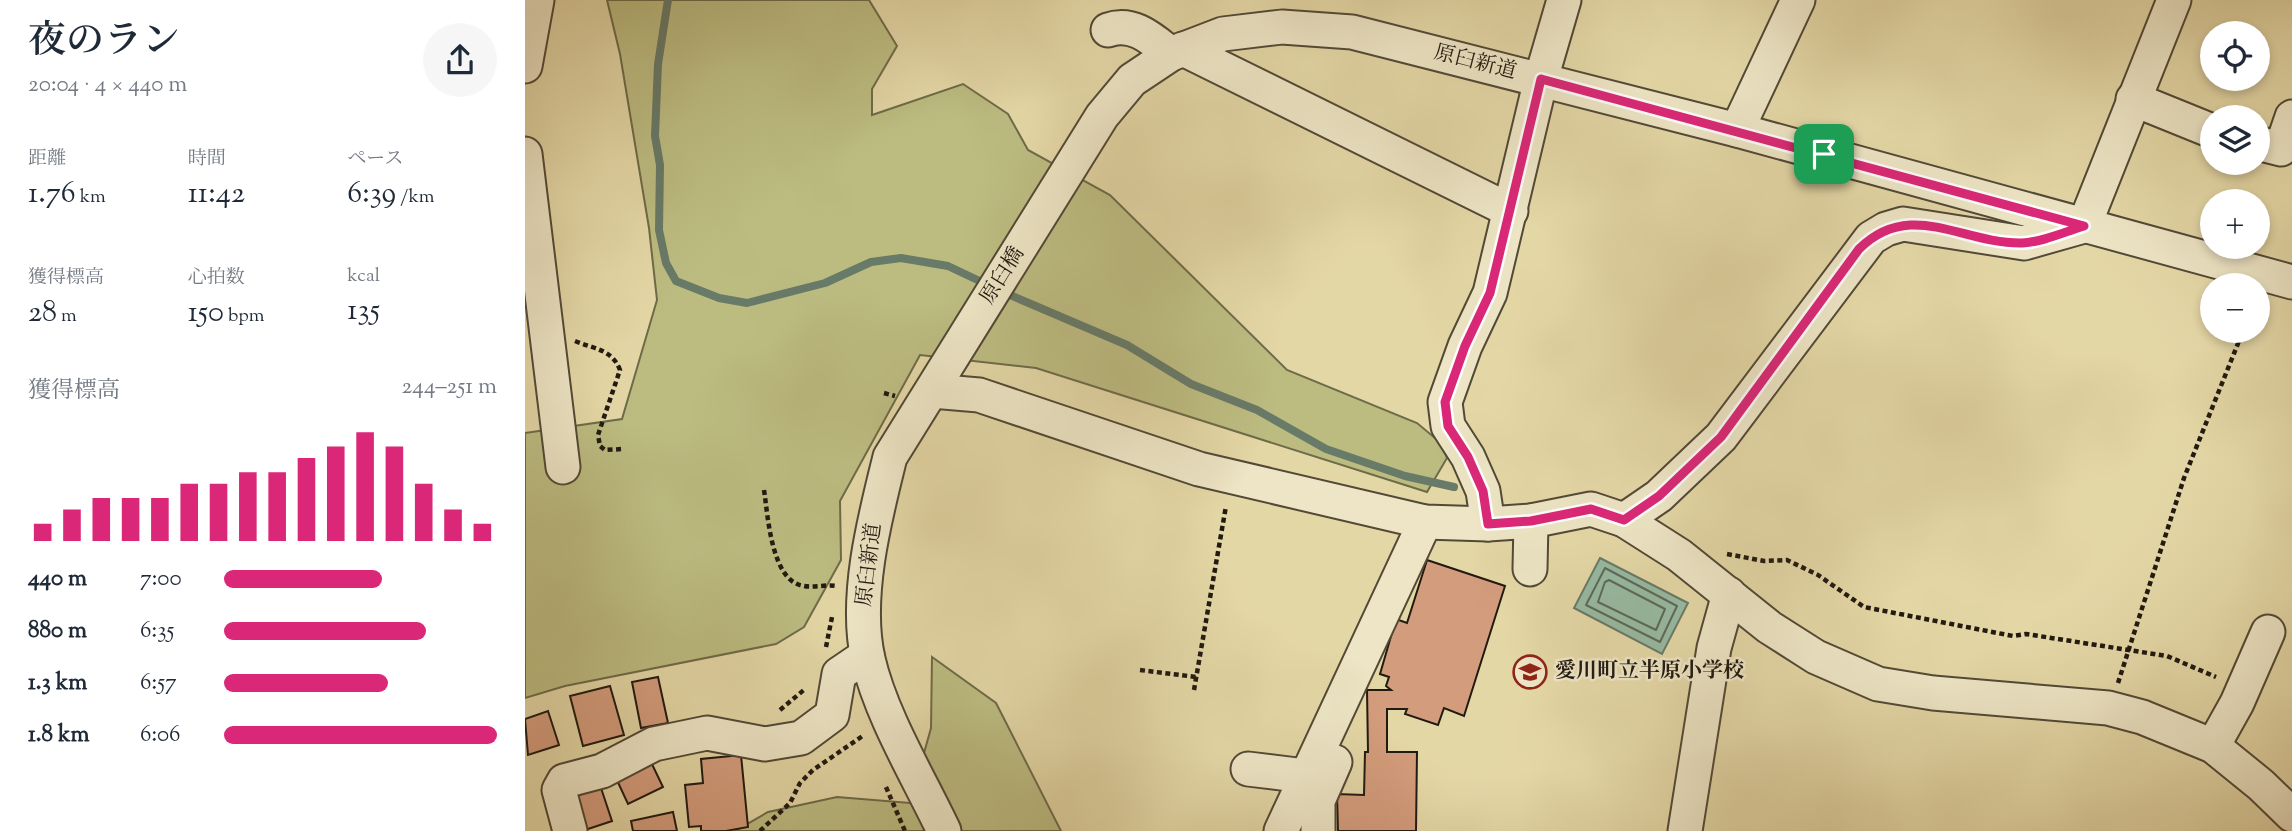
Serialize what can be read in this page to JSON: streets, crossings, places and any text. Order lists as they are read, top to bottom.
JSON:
{
  "streets": {
    "street": ["原臼新道", "原臼橋"]
  },
  "crossings": [
    ["原臼新道", "原臼橋"]
  ],
  "places": {
    "school or university": ["愛川町立半原小学校"]
  },
  "page": {
    "heading": ["夜のラン", "20:04 · 4 × 440 m"],
    "map_buttons": ["+", "−"],
    "stats": [
      ["距離", "1.76 km"],
      ["時間", "11:42"],
      ["ペース", "6:39 /km"],
      ["獲得標高", "28 m"],
      ["心拍数", "150 bpm"],
      ["kcal", "135"]
    ],
    "chart": ["獲得標高", "244–251 m"],
    "list": [
      {
        "name": "440 m",
        "note": "7:00"
      },
      {
        "name": "880 m",
        "note": "6:35"
      },
      {
        "name": "1.3 km",
        "note": "6:57"
      },
      {
        "name": "1.8 km",
        "note": "6:06"
      }
    ]
  }
}
